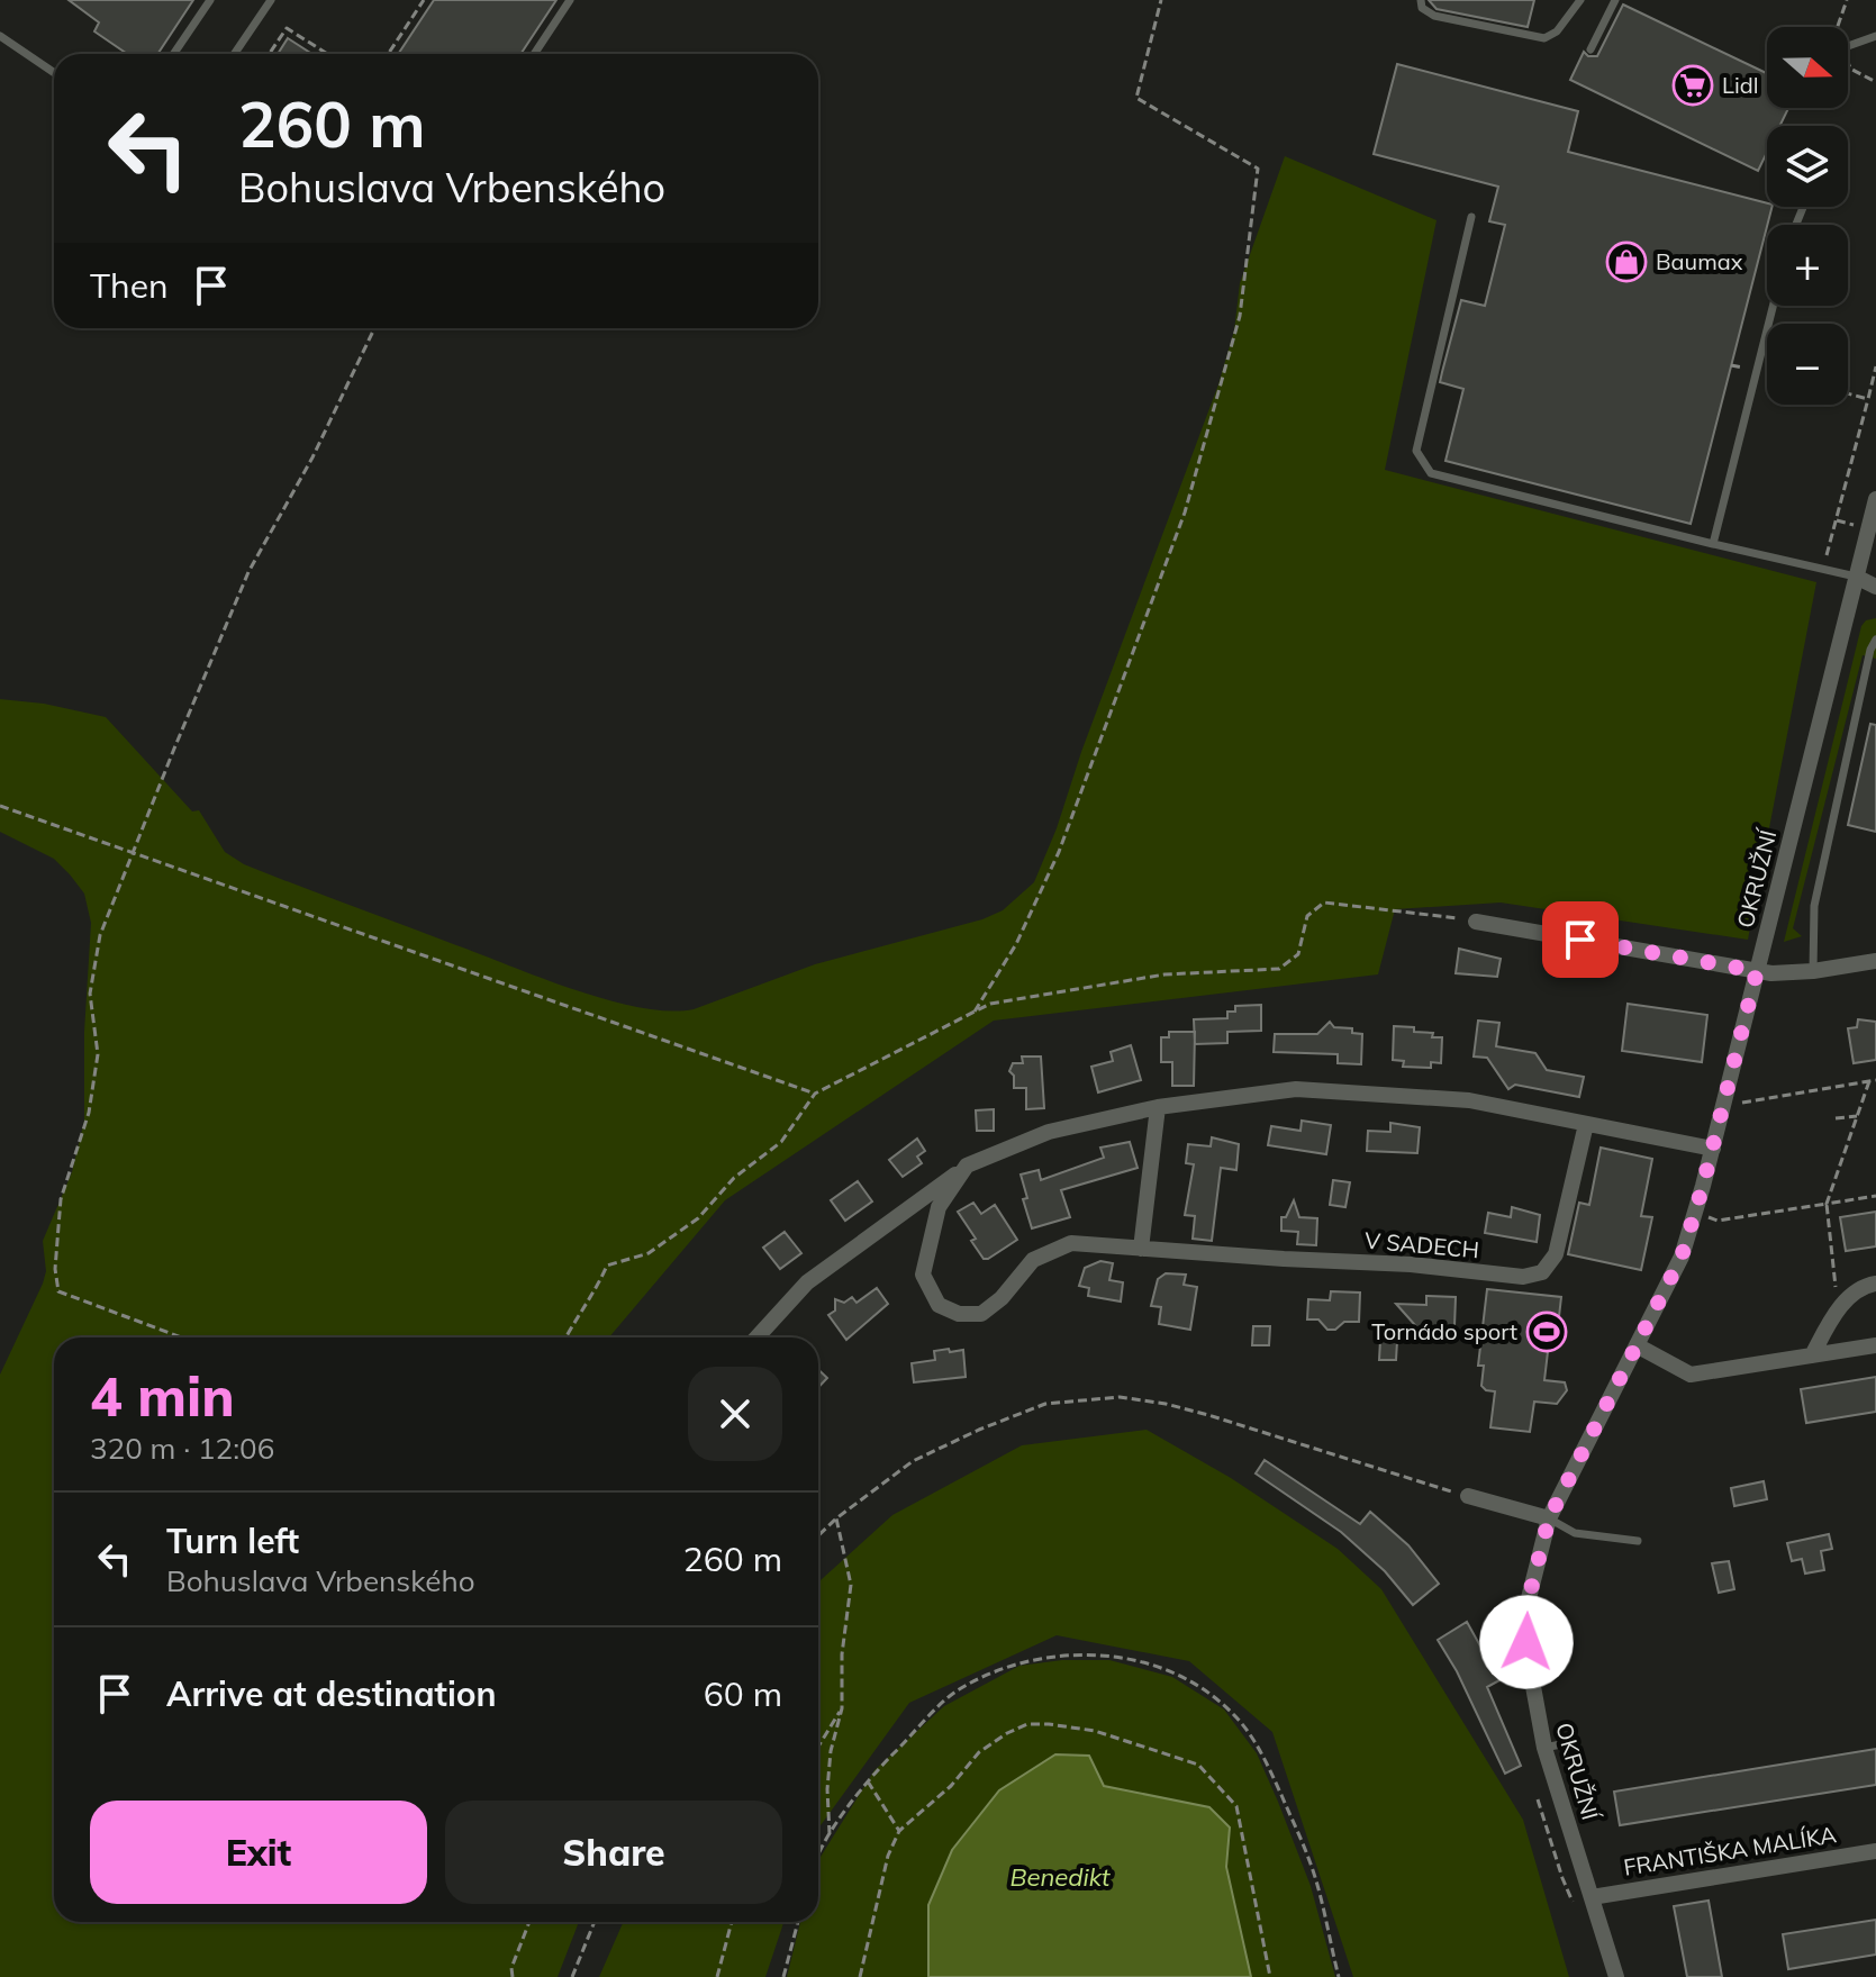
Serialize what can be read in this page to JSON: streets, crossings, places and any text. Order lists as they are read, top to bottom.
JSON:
{
  "streets": {
    "street": ["OKRUŽNÍ", "V SADECH", "FRANTIŠKA MALÍKA"]
  },
  "crossings": [
    ["OKRUŽNÍ", "FRANTIŠKA MALÍKA"]
  ],
  "water": ["Benedikt"],
  "places": {
    "supermarket": ["Lidl"],
    "shop": ["Baumax"],
    "sports": ["Tornádo sport"]
  },
  "north": "right",
  "page": {
    "map_buttons": ["+", "−"],
    "turn": ["260 m", "Bohuslava Vrbenského"],
    "then": "Then",
    "heading": ["4 min", "320 m · 12:06"],
    "list": [
      {
        "name": "Turn left",
        "note": "Bohuslava Vrbenského",
        "value": "260 m"
      },
      {
        "name": "Arrive at destination",
        "value": "60 m"
      }
    ],
    "buttons": ["Exit", "Share"]
  }
}
